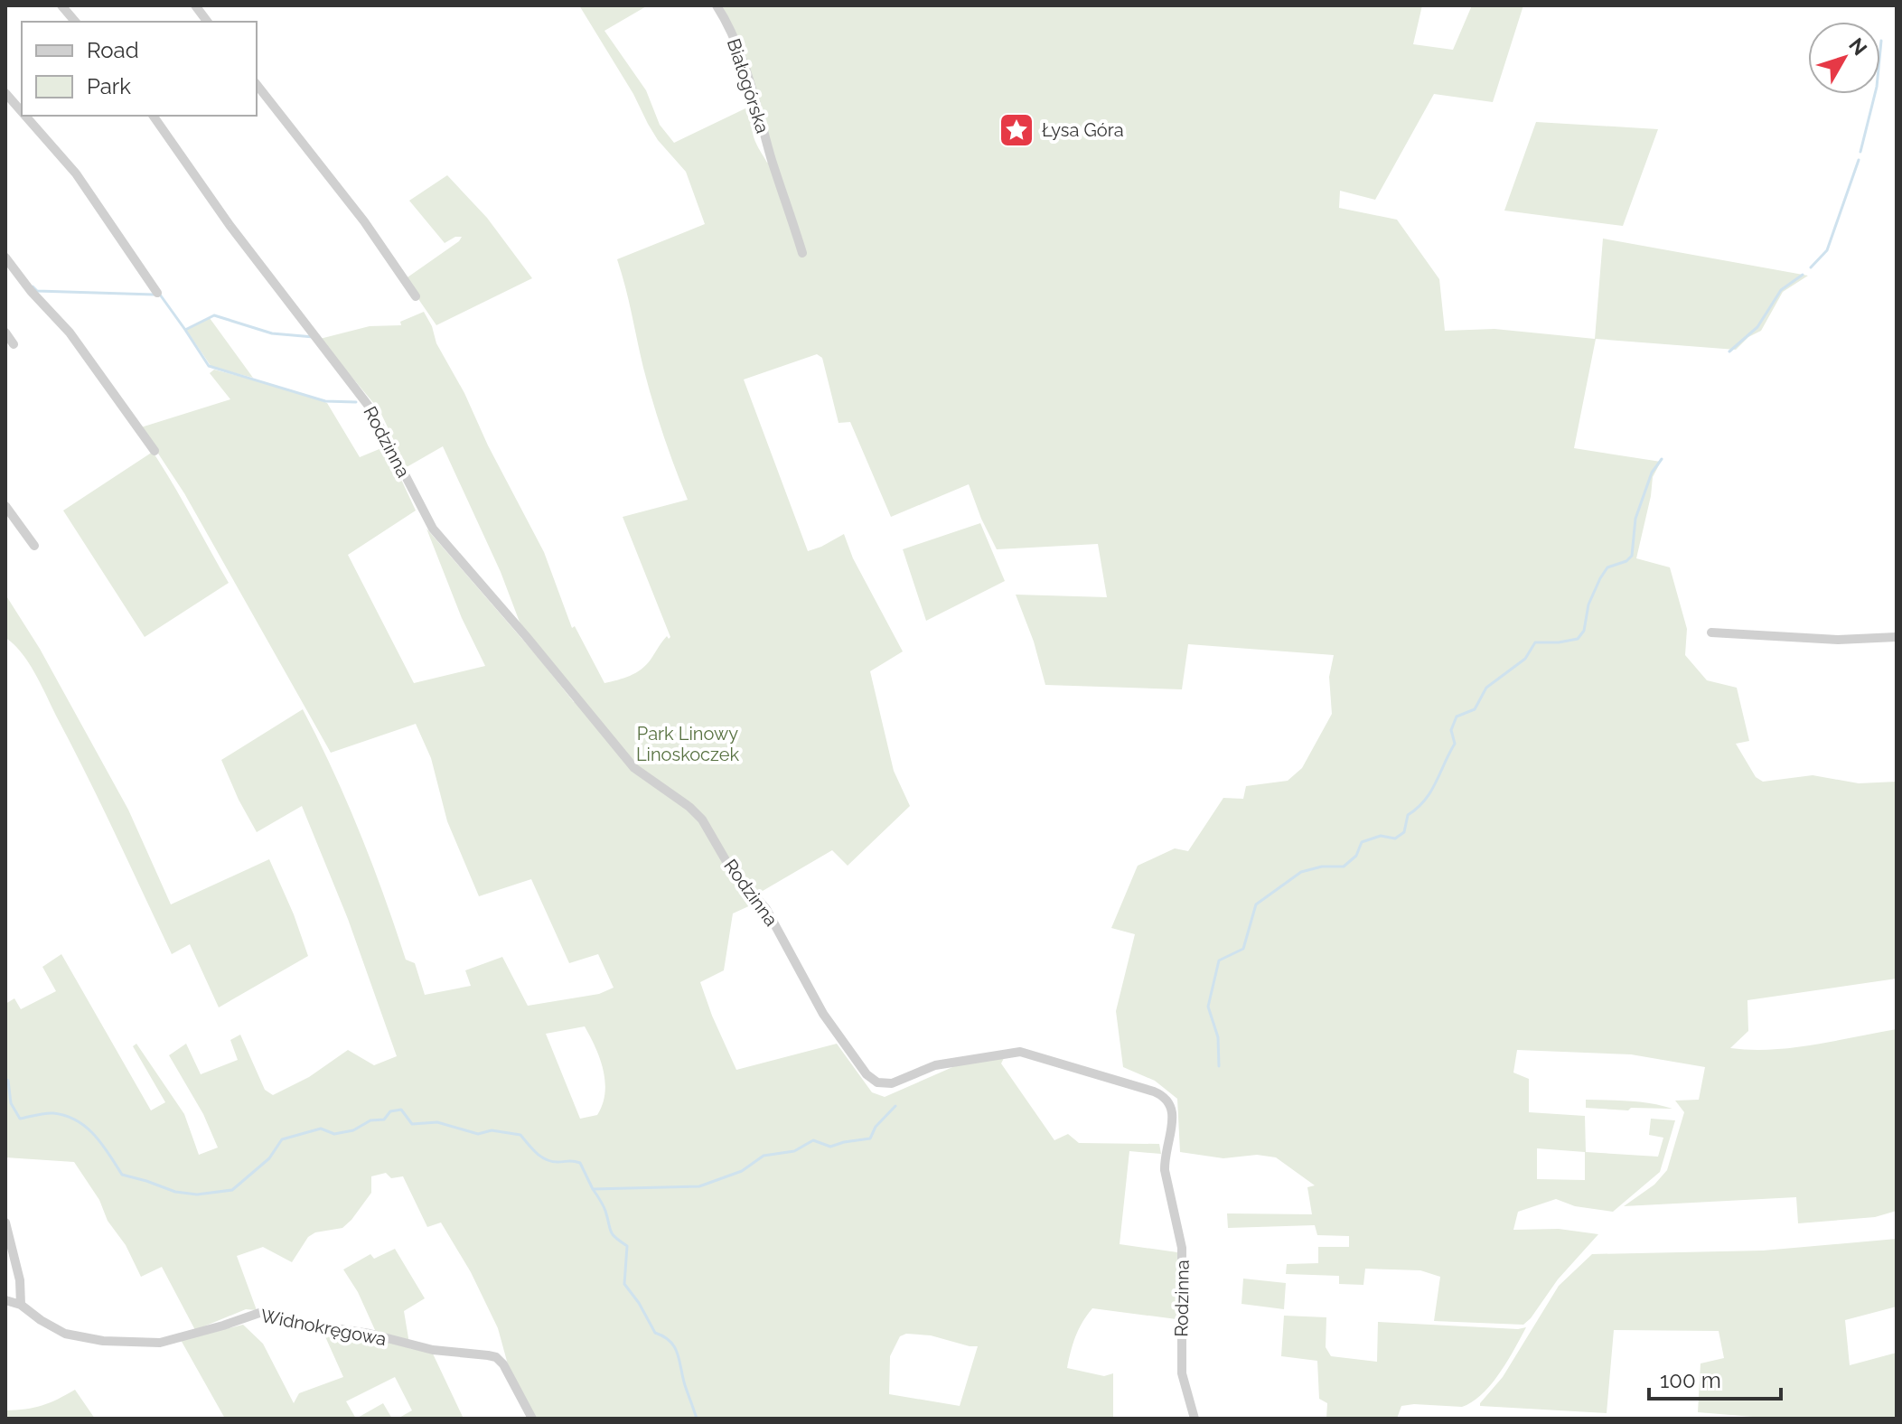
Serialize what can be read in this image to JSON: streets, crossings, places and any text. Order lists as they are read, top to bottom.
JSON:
{
  "streets": {
    "street": ["Białogórska", "Rodzinna", "Widnokręgowa"]
  },
  "parks": ["Park Linowy Linoskoczek"],
  "places": {
    "place": ["Łysa Góra"]
  },
  "legend": ["Road", "Park"],
  "scale_bar": "100 m",
  "north": "top right"
}
